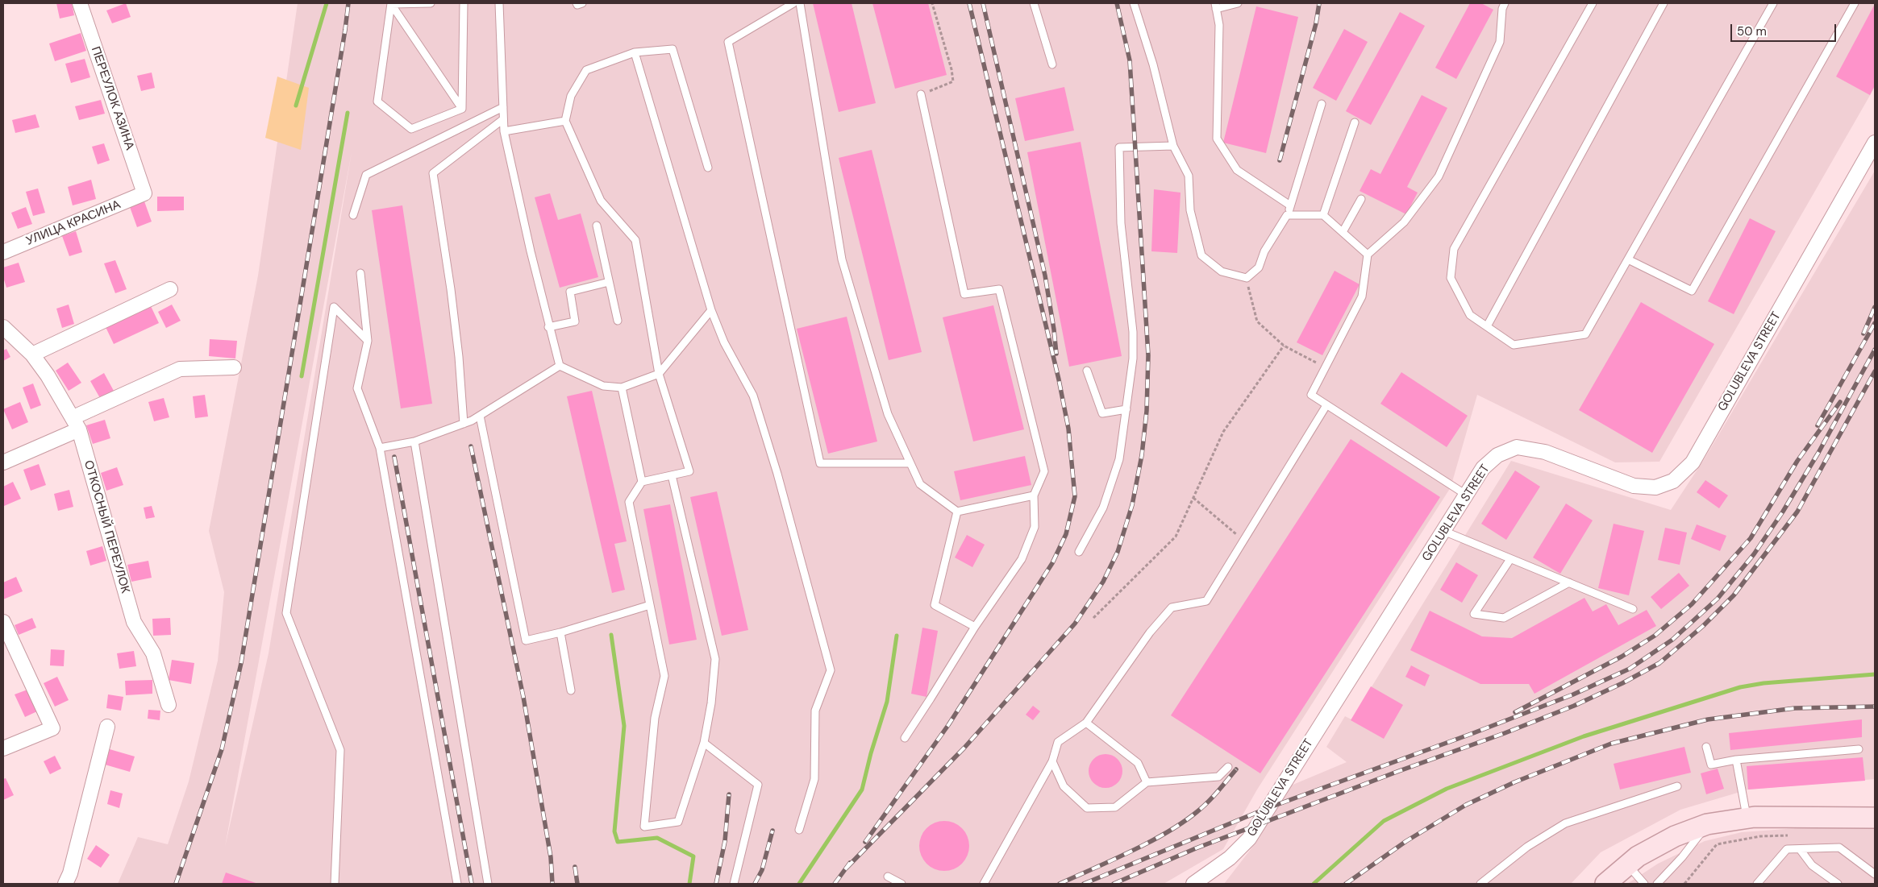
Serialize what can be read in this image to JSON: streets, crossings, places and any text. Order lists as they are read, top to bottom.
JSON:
{
  "streets": {
    "street": [
      "ПЕРЕУЛОК АЗИНА",
      "УЛИЦА КРАСИНА",
      "GOLUBLEVA STREET",
      "ОТКОСНЫЙ ПЕРЕУЛОК"
    ]
  },
  "crossings": [
    ["ПЕРЕУЛОК АЗИНА", "УЛИЦА КРАСИНА"]
  ],
  "scale_bar": "50 m"
}
